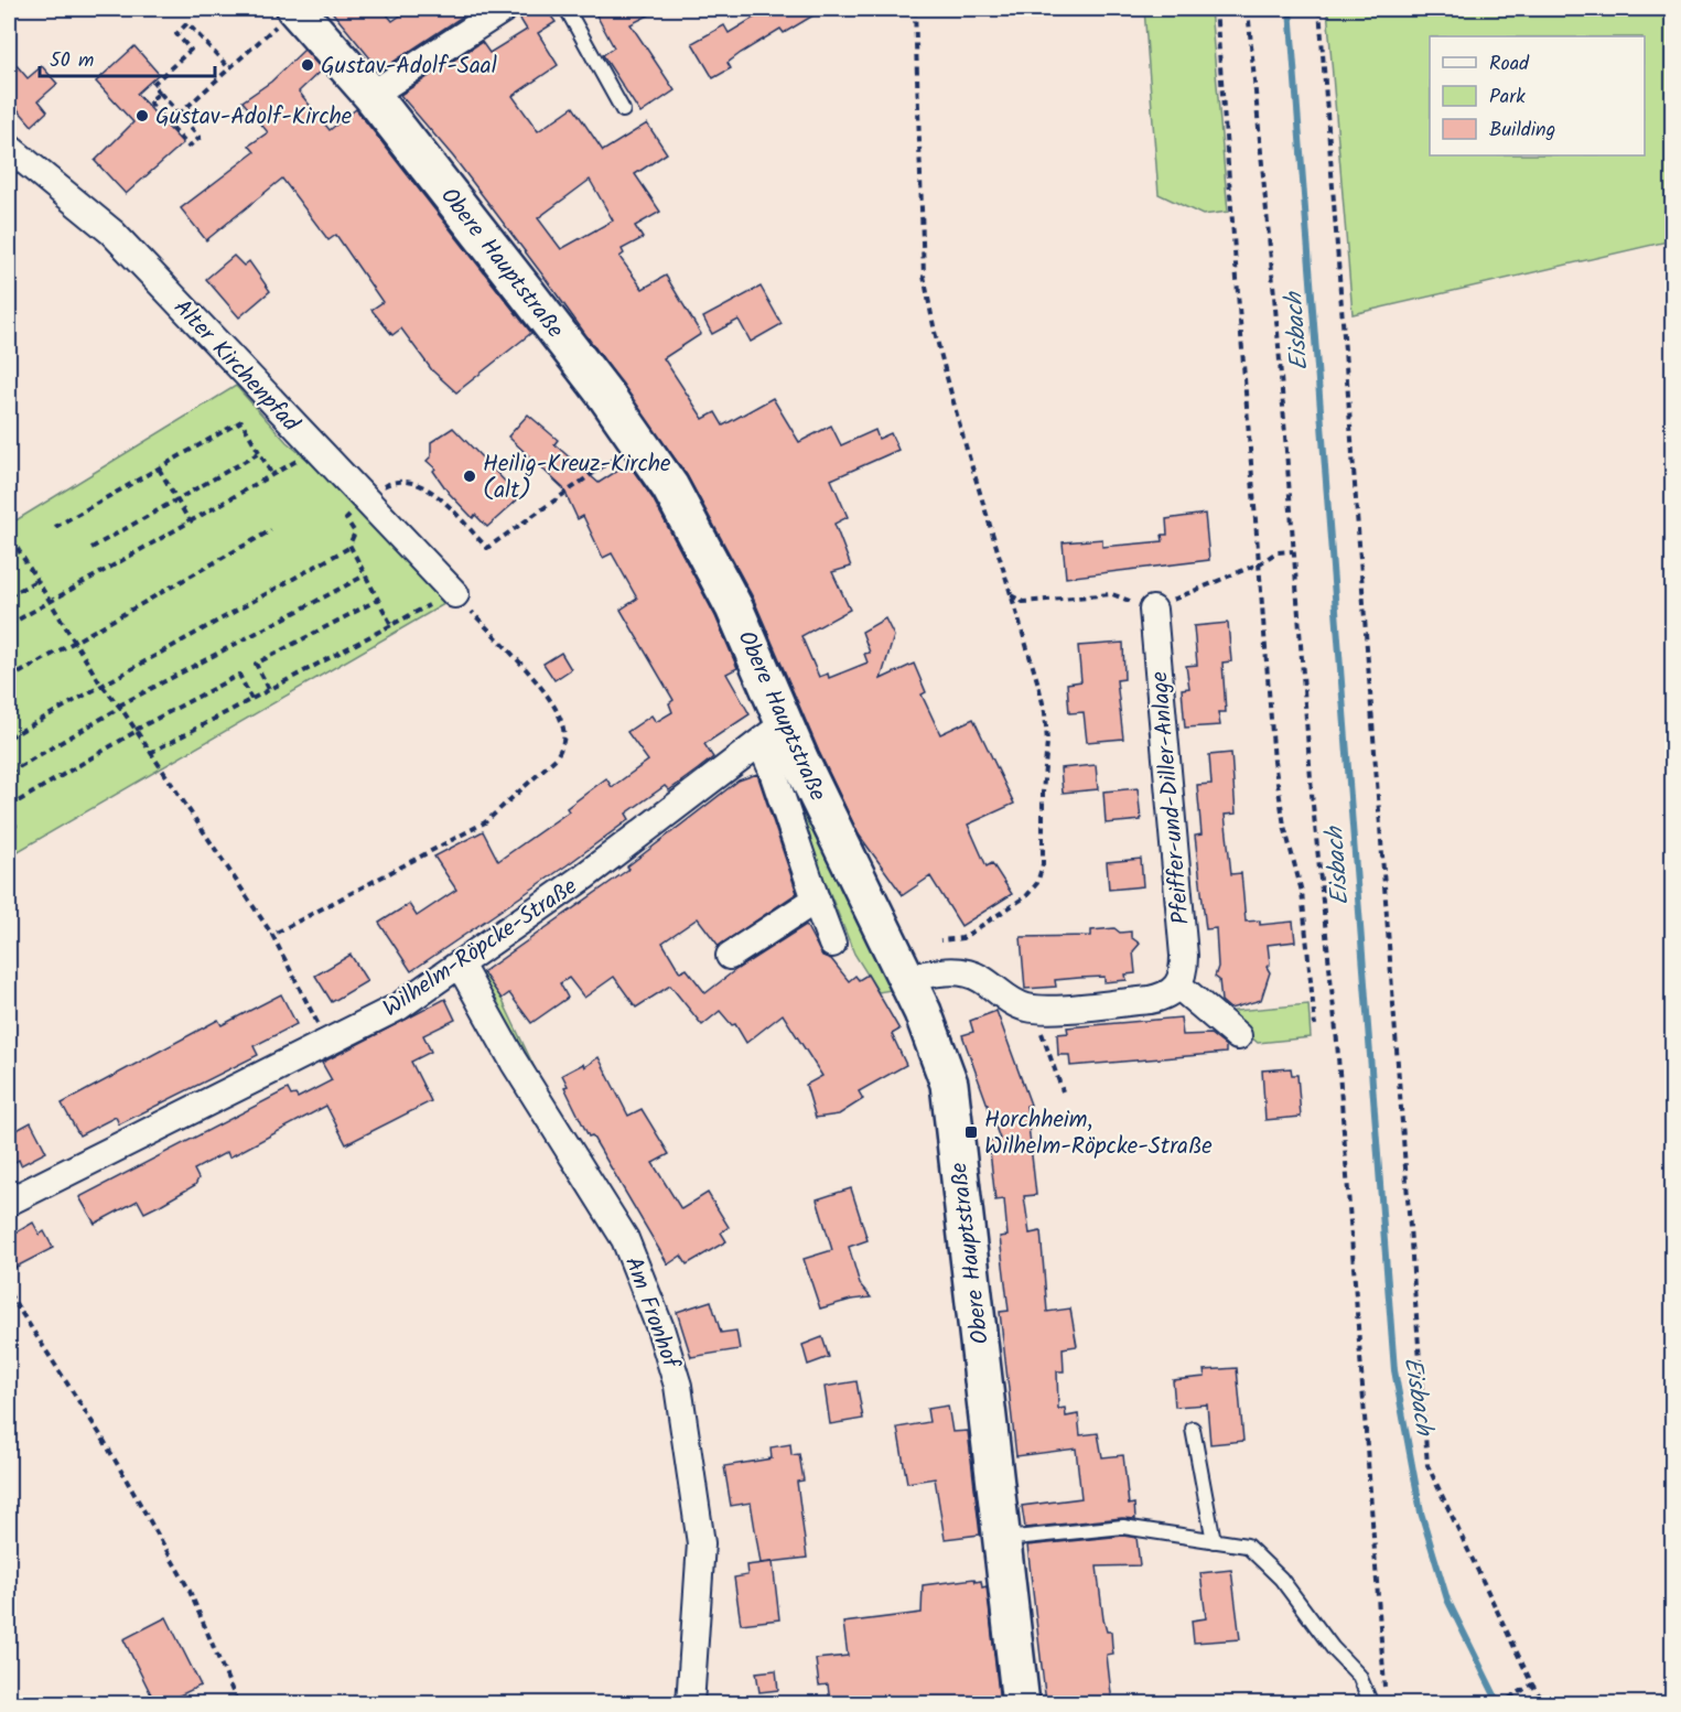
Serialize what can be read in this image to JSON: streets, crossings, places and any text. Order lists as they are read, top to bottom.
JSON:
{
  "streets": {
    "main road": ["Obere Hauptstraße"],
    "street": [
      "Alter Kirchenpfad",
      "Pfeiffer-und-Diller-Anlage",
      "Wilhelm-Röpcke-Straße",
      "Am Fronhof"
    ]
  },
  "crossings": [
    ["Obere Hauptstraße", "Wilhelm-Röpcke-Straße"],
    ["Wilhelm-Röpcke-Straße", "Am Fronhof"]
  ],
  "water": ["Eisbach"],
  "places": {
    "other": ["Gustav-Adolf-Saal", "Gustav-Adolf-Kirche", "Heilig-Kreuz-Kirche (alt)"],
    "transit": ["Horchheim, Wilhelm-Röpcke-Straße"]
  },
  "legend": ["Road", "Park", "Building"],
  "scale_bar": "50 m"
}
